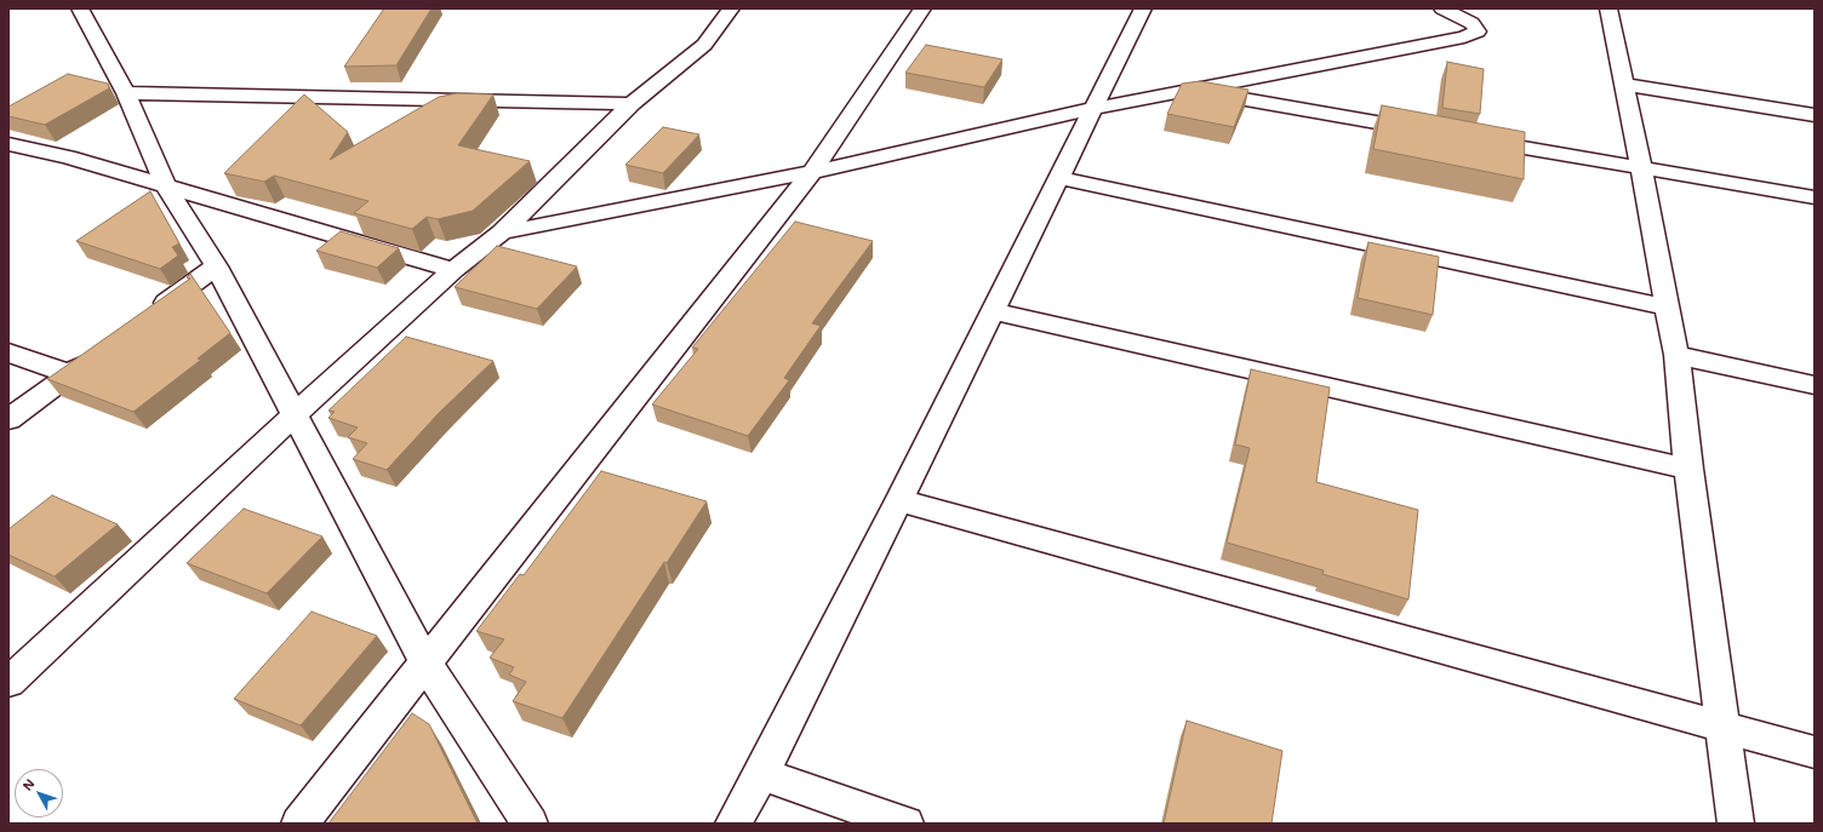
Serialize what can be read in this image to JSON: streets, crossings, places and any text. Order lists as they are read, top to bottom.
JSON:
{
  "north": "top left"
}
